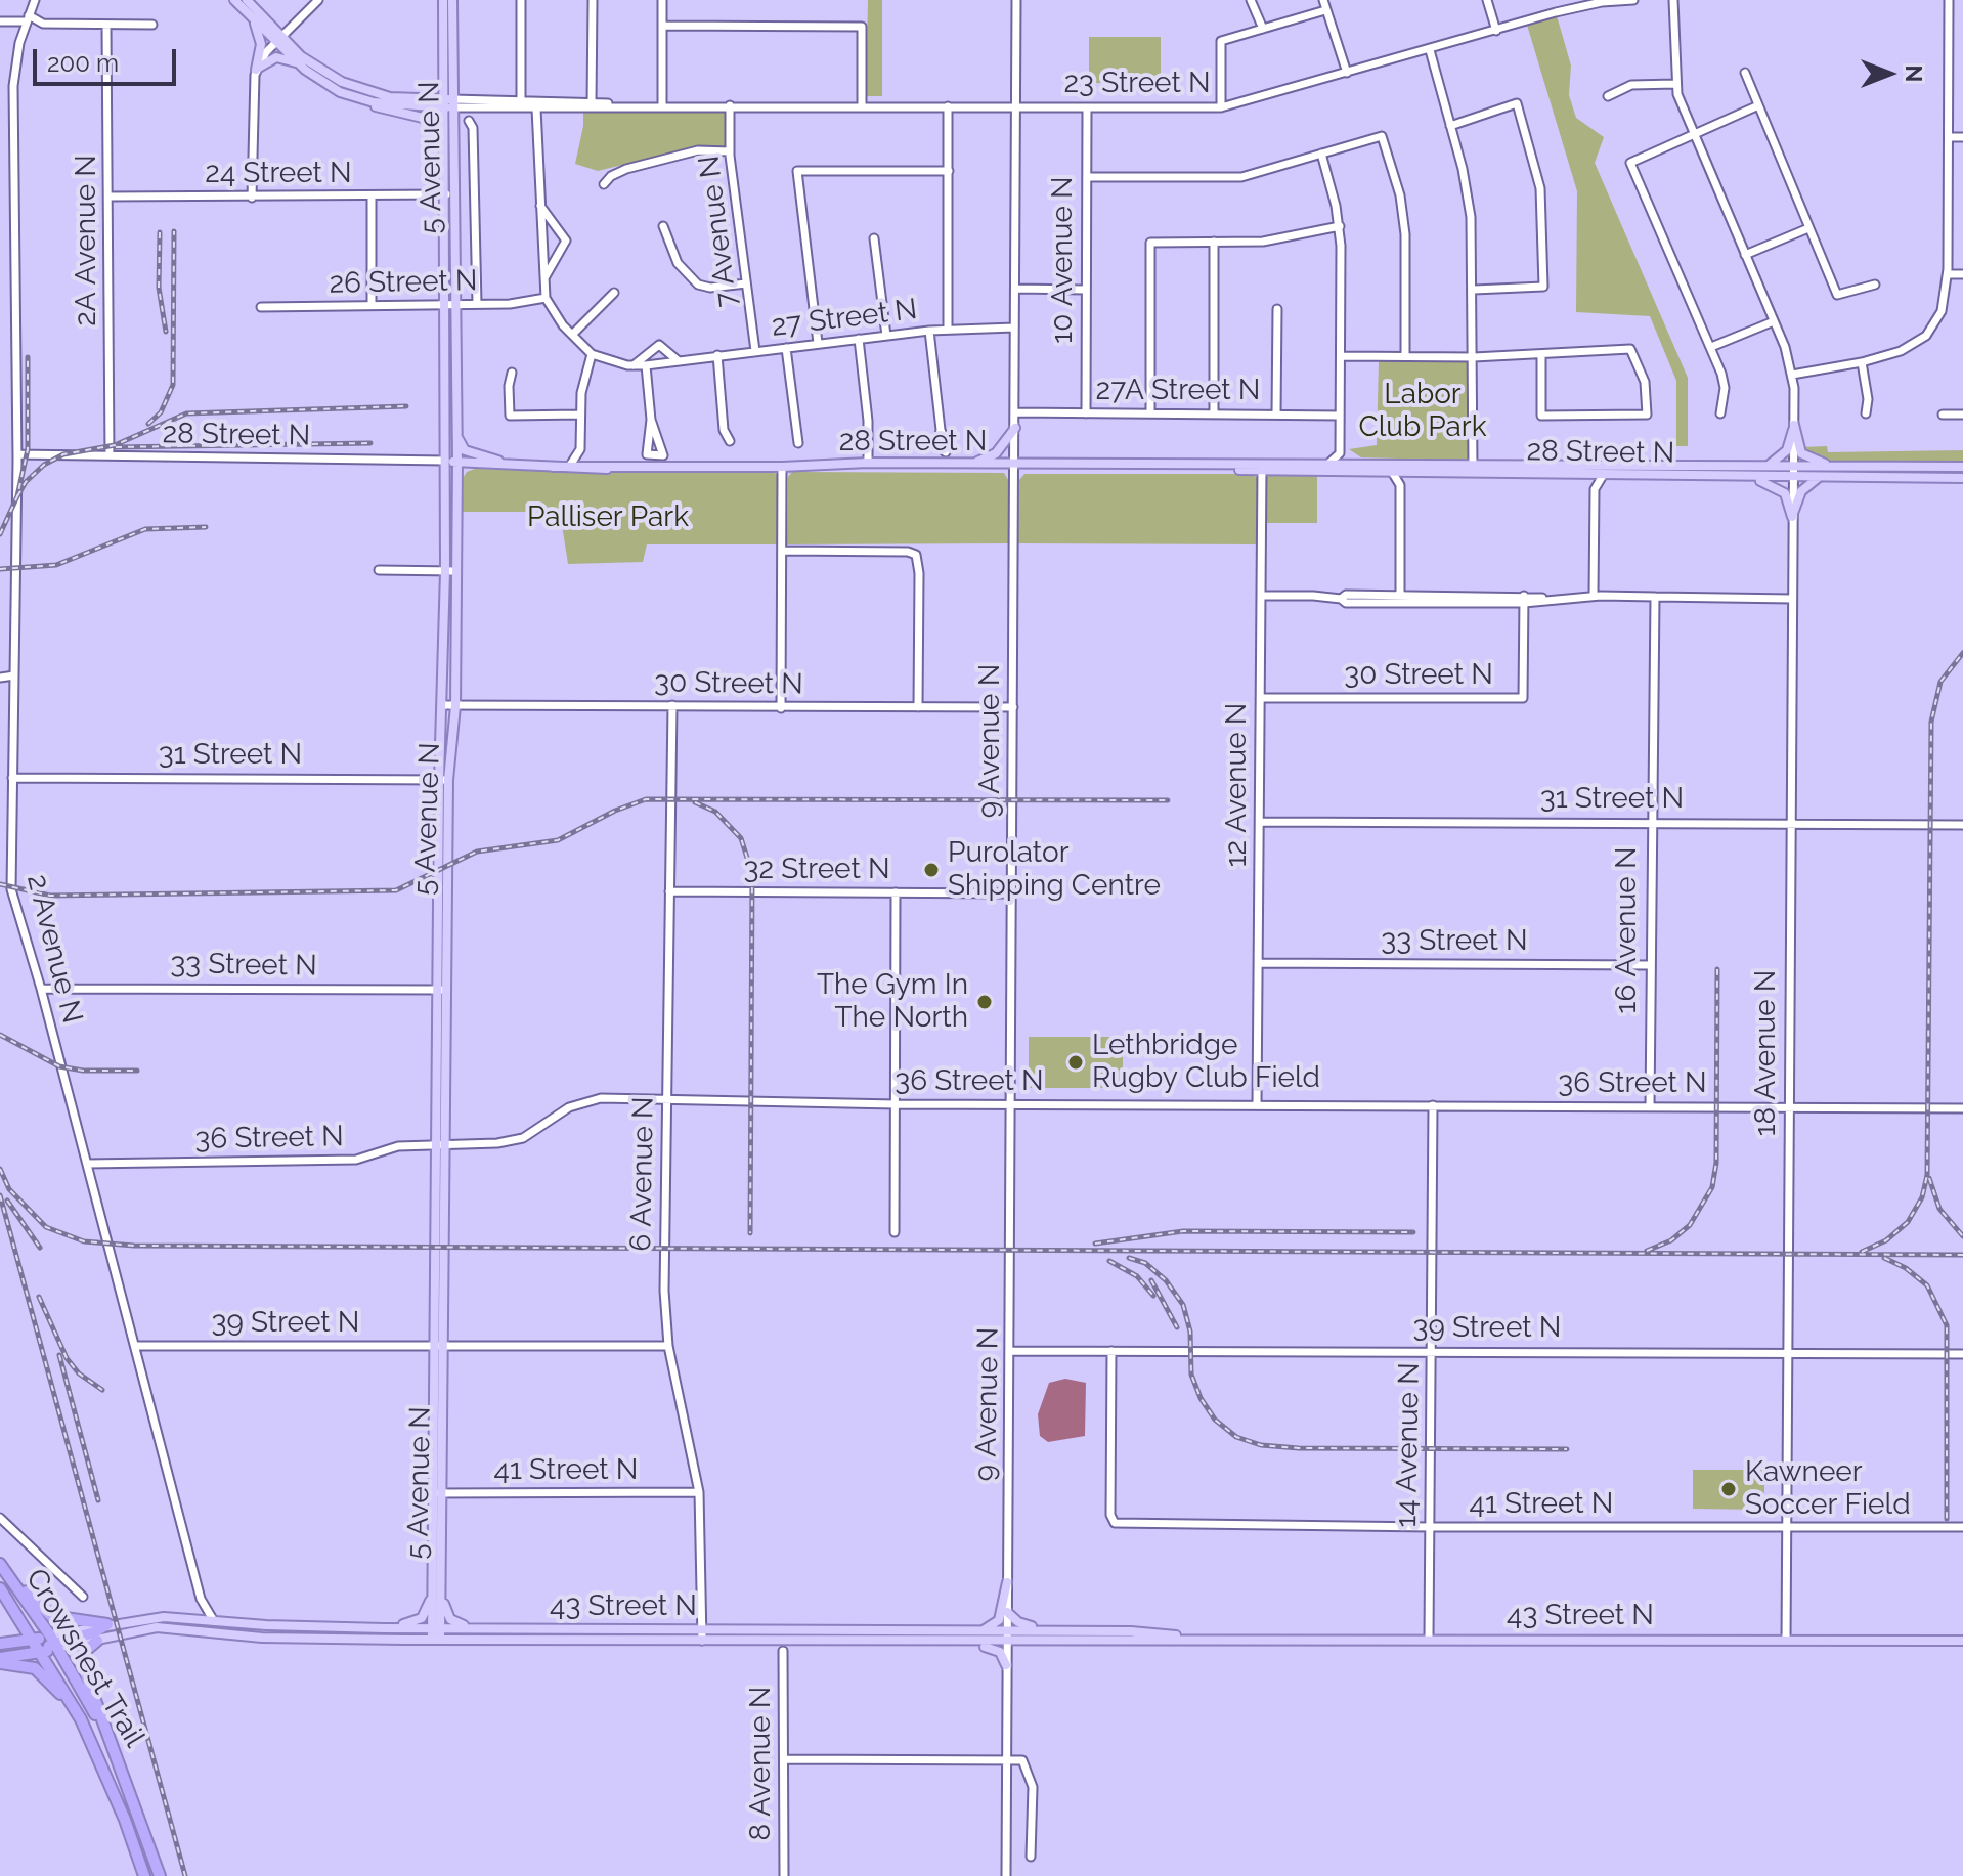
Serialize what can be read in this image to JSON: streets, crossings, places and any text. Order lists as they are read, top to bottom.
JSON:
{
  "streets": {
    "highway": ["Crowsnest Trail"],
    "main road": ["5 Avenue N", "28 Street N", "43 Street N"],
    "street": [
      "23 Street N",
      "24 Street N",
      "7 Avenue N",
      "2A Avenue N",
      "10 Avenue N",
      "26 Street N",
      "27 Street N",
      "27A Street N",
      "30 Street N",
      "9 Avenue N",
      "31 Street N",
      "12 Avenue N",
      "32 Street N",
      "16 Avenue N",
      "33 Street N",
      "2 Avenue N",
      "18 Avenue N",
      "36 Street N",
      "6 Avenue N",
      "39 Street N",
      "14 Avenue N",
      "41 Street N",
      "8 Avenue N"
    ]
  },
  "crossings": [
    ["23 Street N", "5 Avenue N"],
    ["23 Street N", "7 Avenue N"],
    ["23 Street N", "10 Avenue N"],
    ["23 Street N", "9 Avenue N"],
    ["5 Avenue N", "24 Street N"],
    ["5 Avenue N", "26 Street N"],
    ["5 Avenue N", "28 Street N"],
    ["5 Avenue N", "30 Street N"],
    ["5 Avenue N", "31 Street N"],
    ["5 Avenue N", "33 Street N"],
    ["5 Avenue N", "36 Street N"],
    ["5 Avenue N", "39 Street N"],
    ["5 Avenue N", "41 Street N"],
    ["5 Avenue N", "43 Street N"],
    ["24 Street N", "2A Avenue N"],
    ["7 Avenue N", "27 Street N"],
    ["2A Avenue N", "28 Street N"],
    ["10 Avenue N", "27A Street N"],
    ["27 Street N", "9 Avenue N"],
    ["27A Street N", "9 Avenue N"],
    ["28 Street N", "9 Avenue N"],
    ["28 Street N", "12 Avenue N"],
    ["28 Street N", "2 Avenue N"],
    ["28 Street N", "18 Avenue N"],
    ["30 Street N", "9 Avenue N"],
    ["30 Street N", "12 Avenue N"],
    ["30 Street N", "6 Avenue N"],
    ["9 Avenue N", "32 Street N"],
    ["9 Avenue N", "36 Street N"],
    ["9 Avenue N", "39 Street N"],
    ["9 Avenue N", "43 Street N"],
    ["31 Street N", "12 Avenue N"],
    ["31 Street N", "16 Avenue N"],
    ["31 Street N", "2 Avenue N"],
    ["31 Street N", "18 Avenue N"],
    ["12 Avenue N", "33 Street N"],
    ["12 Avenue N", "36 Street N"],
    ["32 Street N", "6 Avenue N"],
    ["16 Avenue N", "33 Street N"],
    ["16 Avenue N", "36 Street N"],
    ["33 Street N", "2 Avenue N"],
    ["2 Avenue N", "36 Street N"],
    ["2 Avenue N", "39 Street N"],
    ["2 Avenue N", "43 Street N"],
    ["18 Avenue N", "36 Street N"],
    ["18 Avenue N", "39 Street N"],
    ["18 Avenue N", "41 Street N"],
    ["18 Avenue N", "43 Street N"],
    ["36 Street N", "6 Avenue N"],
    ["36 Street N", "14 Avenue N"],
    ["6 Avenue N", "39 Street N"],
    ["6 Avenue N", "41 Street N"],
    ["6 Avenue N", "43 Street N"],
    ["39 Street N", "14 Avenue N"],
    ["39 Street N", "41 Street N"],
    ["14 Avenue N", "41 Street N"],
    ["14 Avenue N", "43 Street N"],
    ["43 Street N", "Crowsnest Trail"]
  ],
  "parks": ["Labor Club Park", "Palliser Park"],
  "places": [
    "Purolator Shipping Centre",
    "The Gym In The North",
    "Lethbridge Rugby Club Field",
    "Kawneer Soccer Field"
  ],
  "scale_bar": "200 m",
  "north": "right"
}
